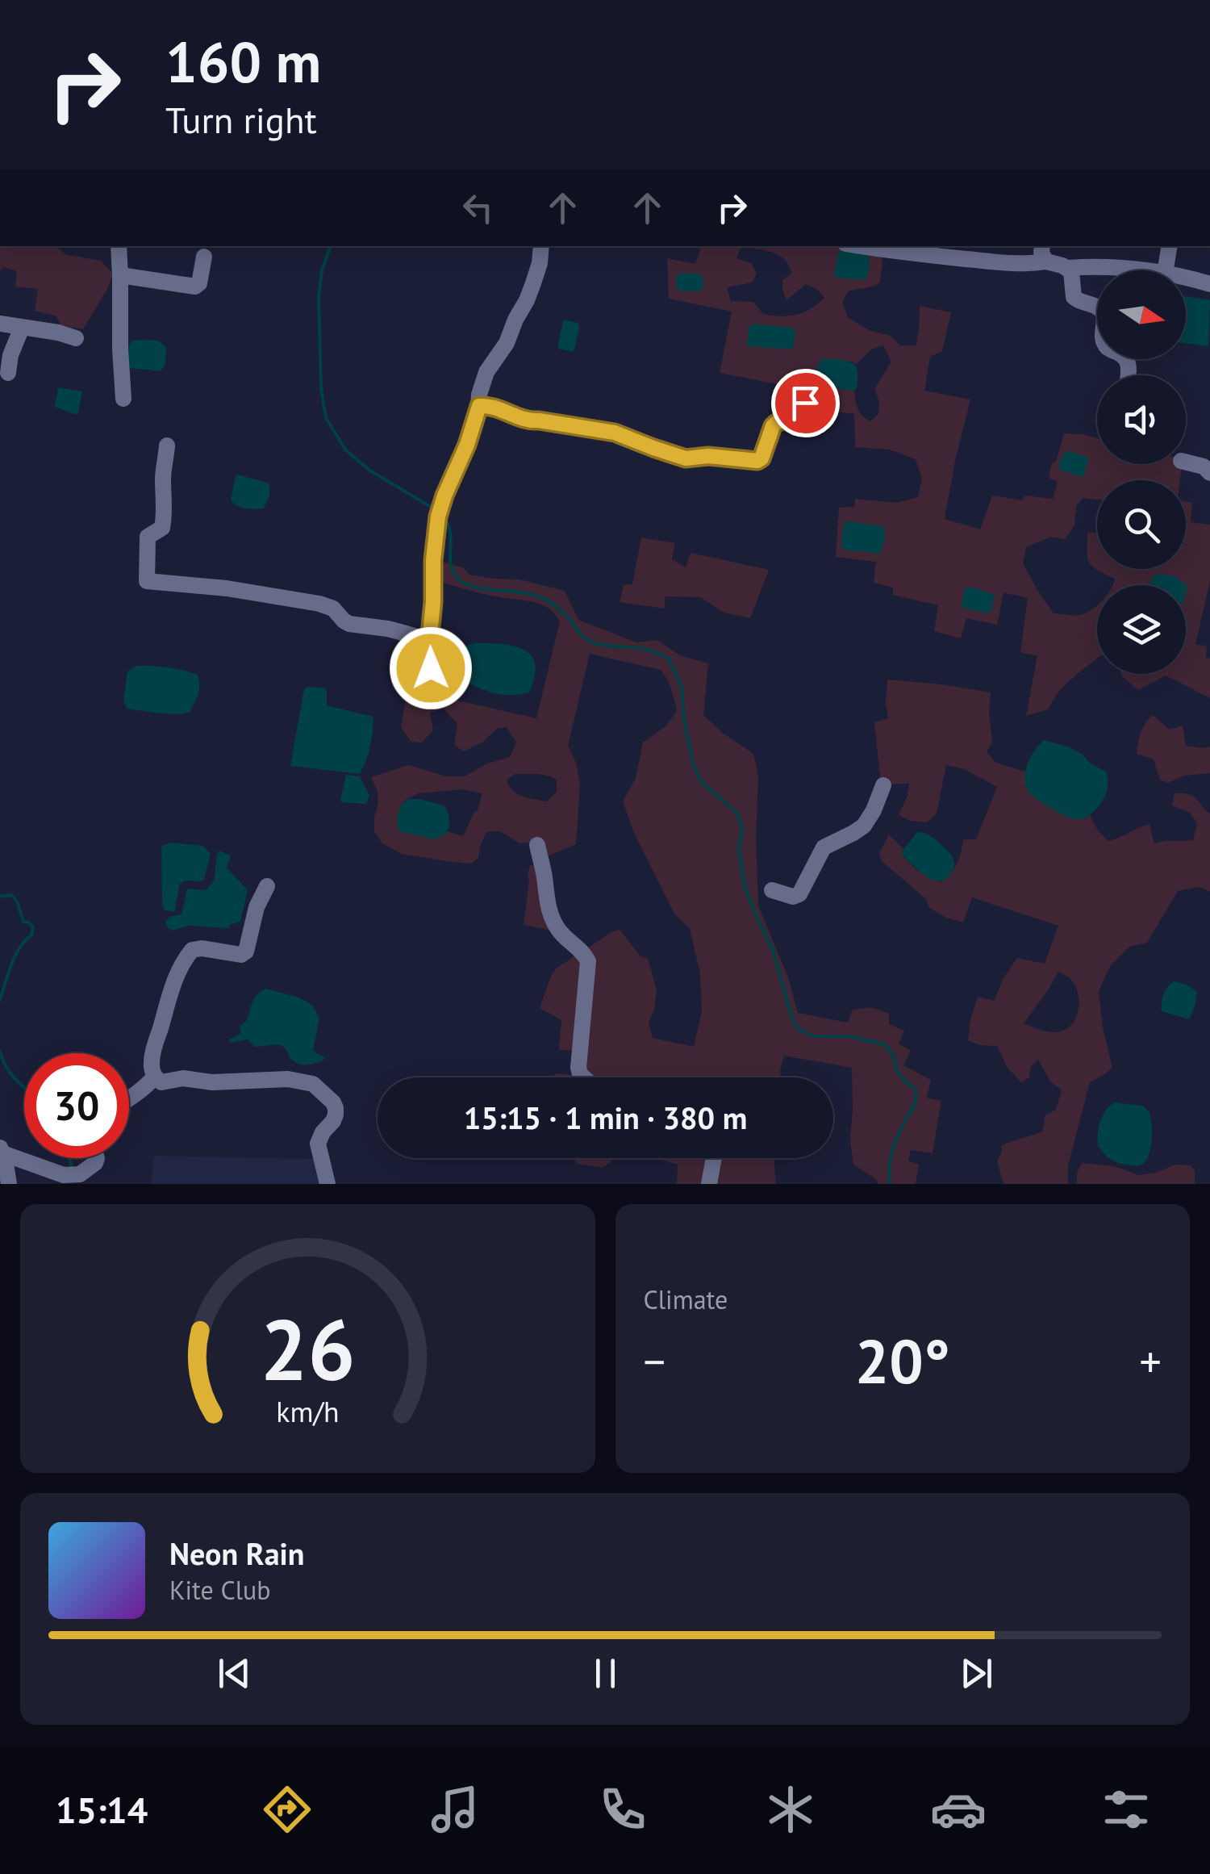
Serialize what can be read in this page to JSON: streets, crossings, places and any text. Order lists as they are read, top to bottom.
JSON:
{
  "north": "right",
  "page": {
    "turn": ["160 m", "Turn right"],
    "limit": "30",
    "trip": "15:15 · 1 min · 380 m",
    "tile": "Climate",
    "heat": ["−", "20°", "+"],
    "song": ["Neon Rain", "Kite Club"],
    "tabs": "15:14",
    "gauge": ["26", "km/h"]
  }
}
